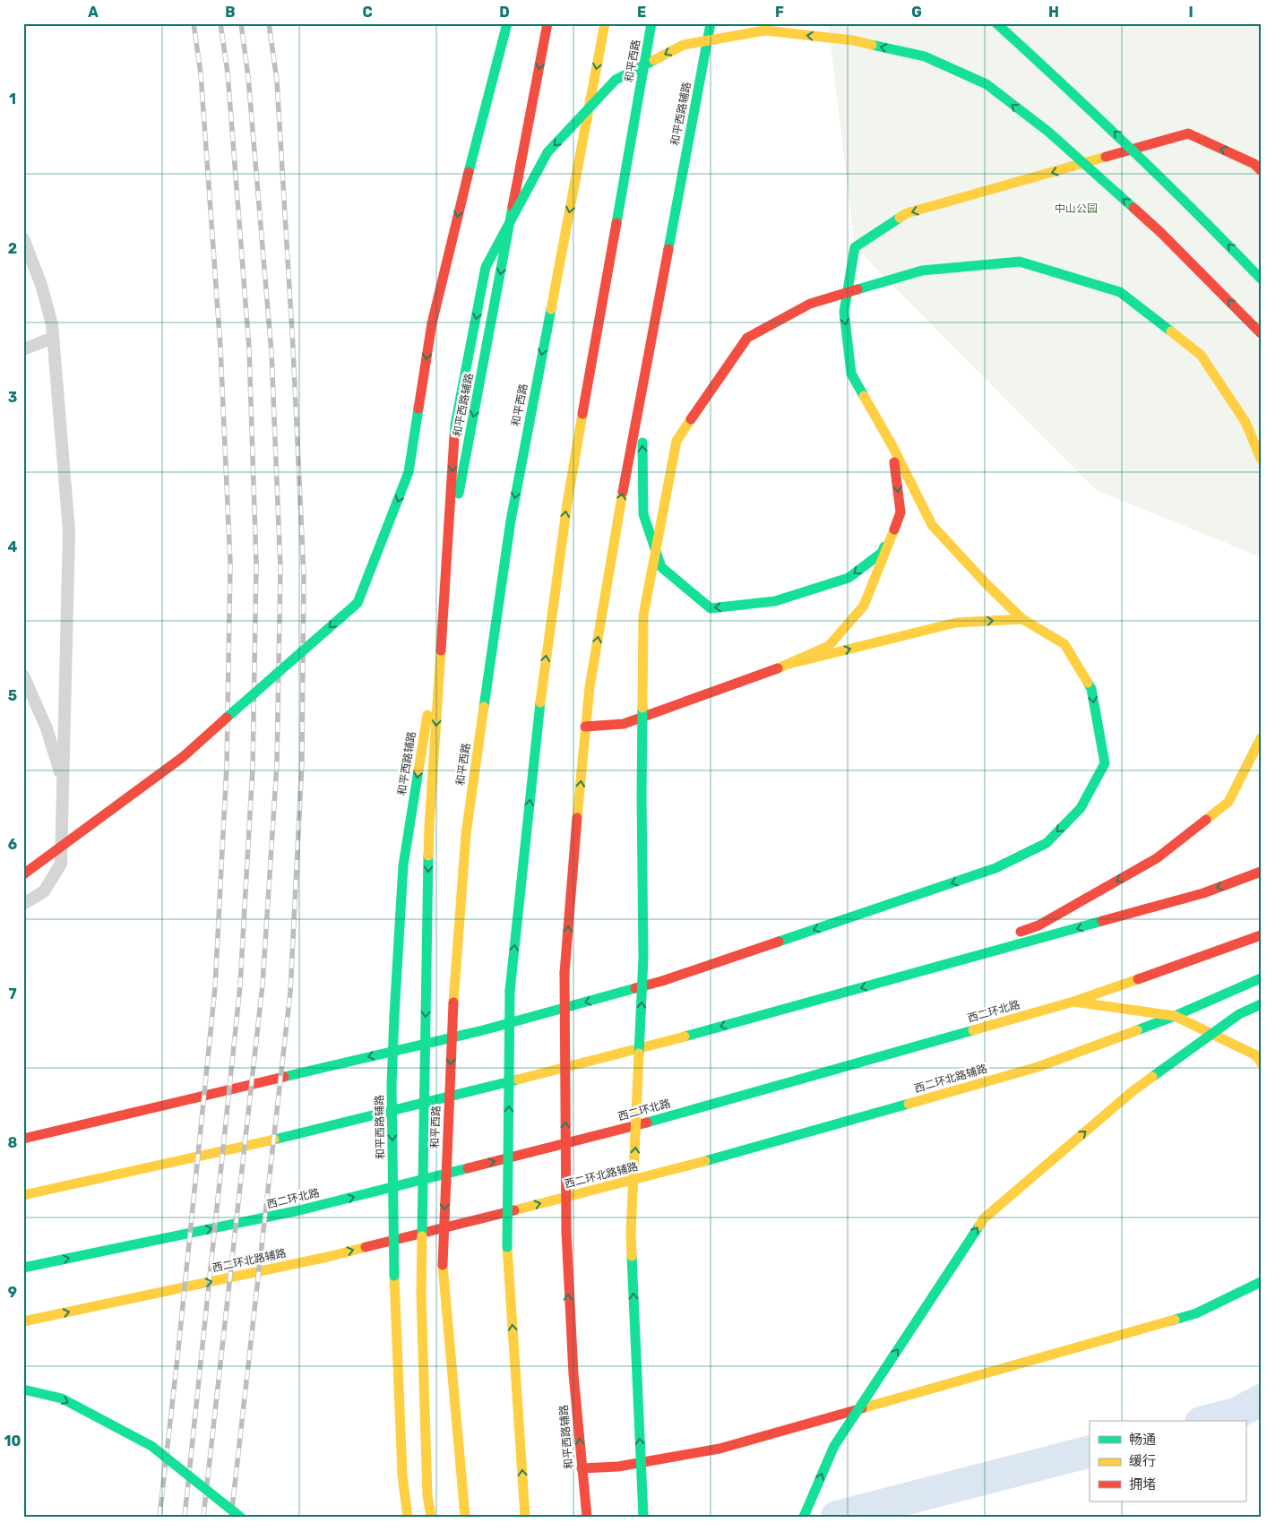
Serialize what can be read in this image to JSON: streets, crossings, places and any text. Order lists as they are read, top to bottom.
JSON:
{
  "streets": {
    "main road": [
      "和平西路",
      "和平西路辅路",
      "西二环北路",
      "西二环北路辅路"
    ]
  },
  "one_way": ["西二环北路辅路"],
  "parks": ["中山公园"],
  "legend": ["畅通", "缓行", "拥堵"],
  "grid": {
    "columns": [
      "A",
      "B",
      "C",
      "D",
      "E",
      "F",
      "G",
      "H",
      "I"
    ],
    "rows": [
      "1",
      "2",
      "3",
      "4",
      "5",
      "6",
      "7",
      "8",
      "9",
      "10"
    ]
  }
}
